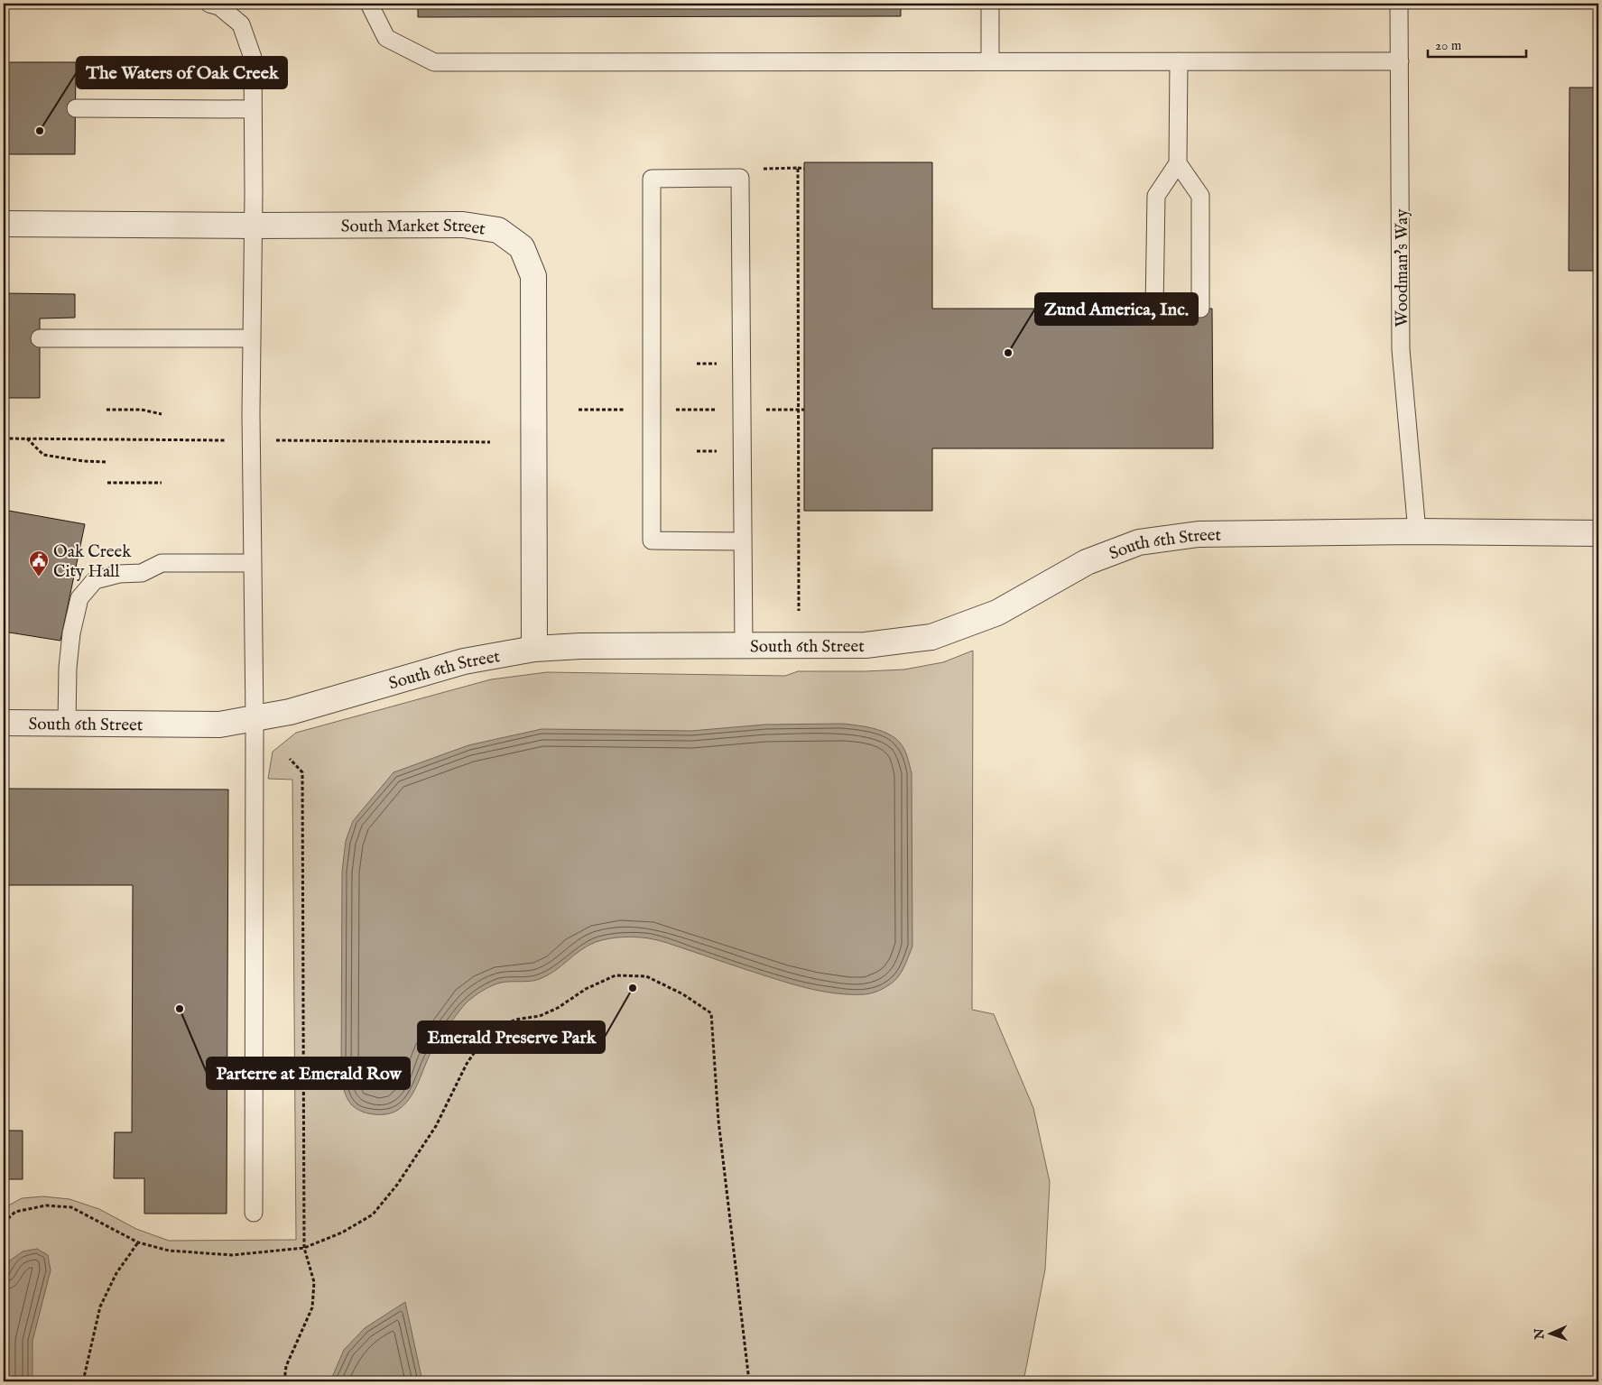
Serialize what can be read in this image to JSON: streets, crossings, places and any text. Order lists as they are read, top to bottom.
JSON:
{
  "streets": {
    "street": ["South Market Street", "South 6th Street"],
    "lane": ["Woodman's Way"]
  },
  "crossings": [
    ["South Market Street", "South 6th Street"],
    ["Woodman's Way", "South 6th Street"]
  ],
  "places": {
    "other": [
      "The Waters of Oak Creek",
      "Zund America, Inc.",
      "Emerald Preserve Park",
      "Parterre at Emerald Row"
    ],
    "public building": ["Oak Creek City Hall"]
  },
  "scale_bar": "20 m",
  "north": "left"
}
